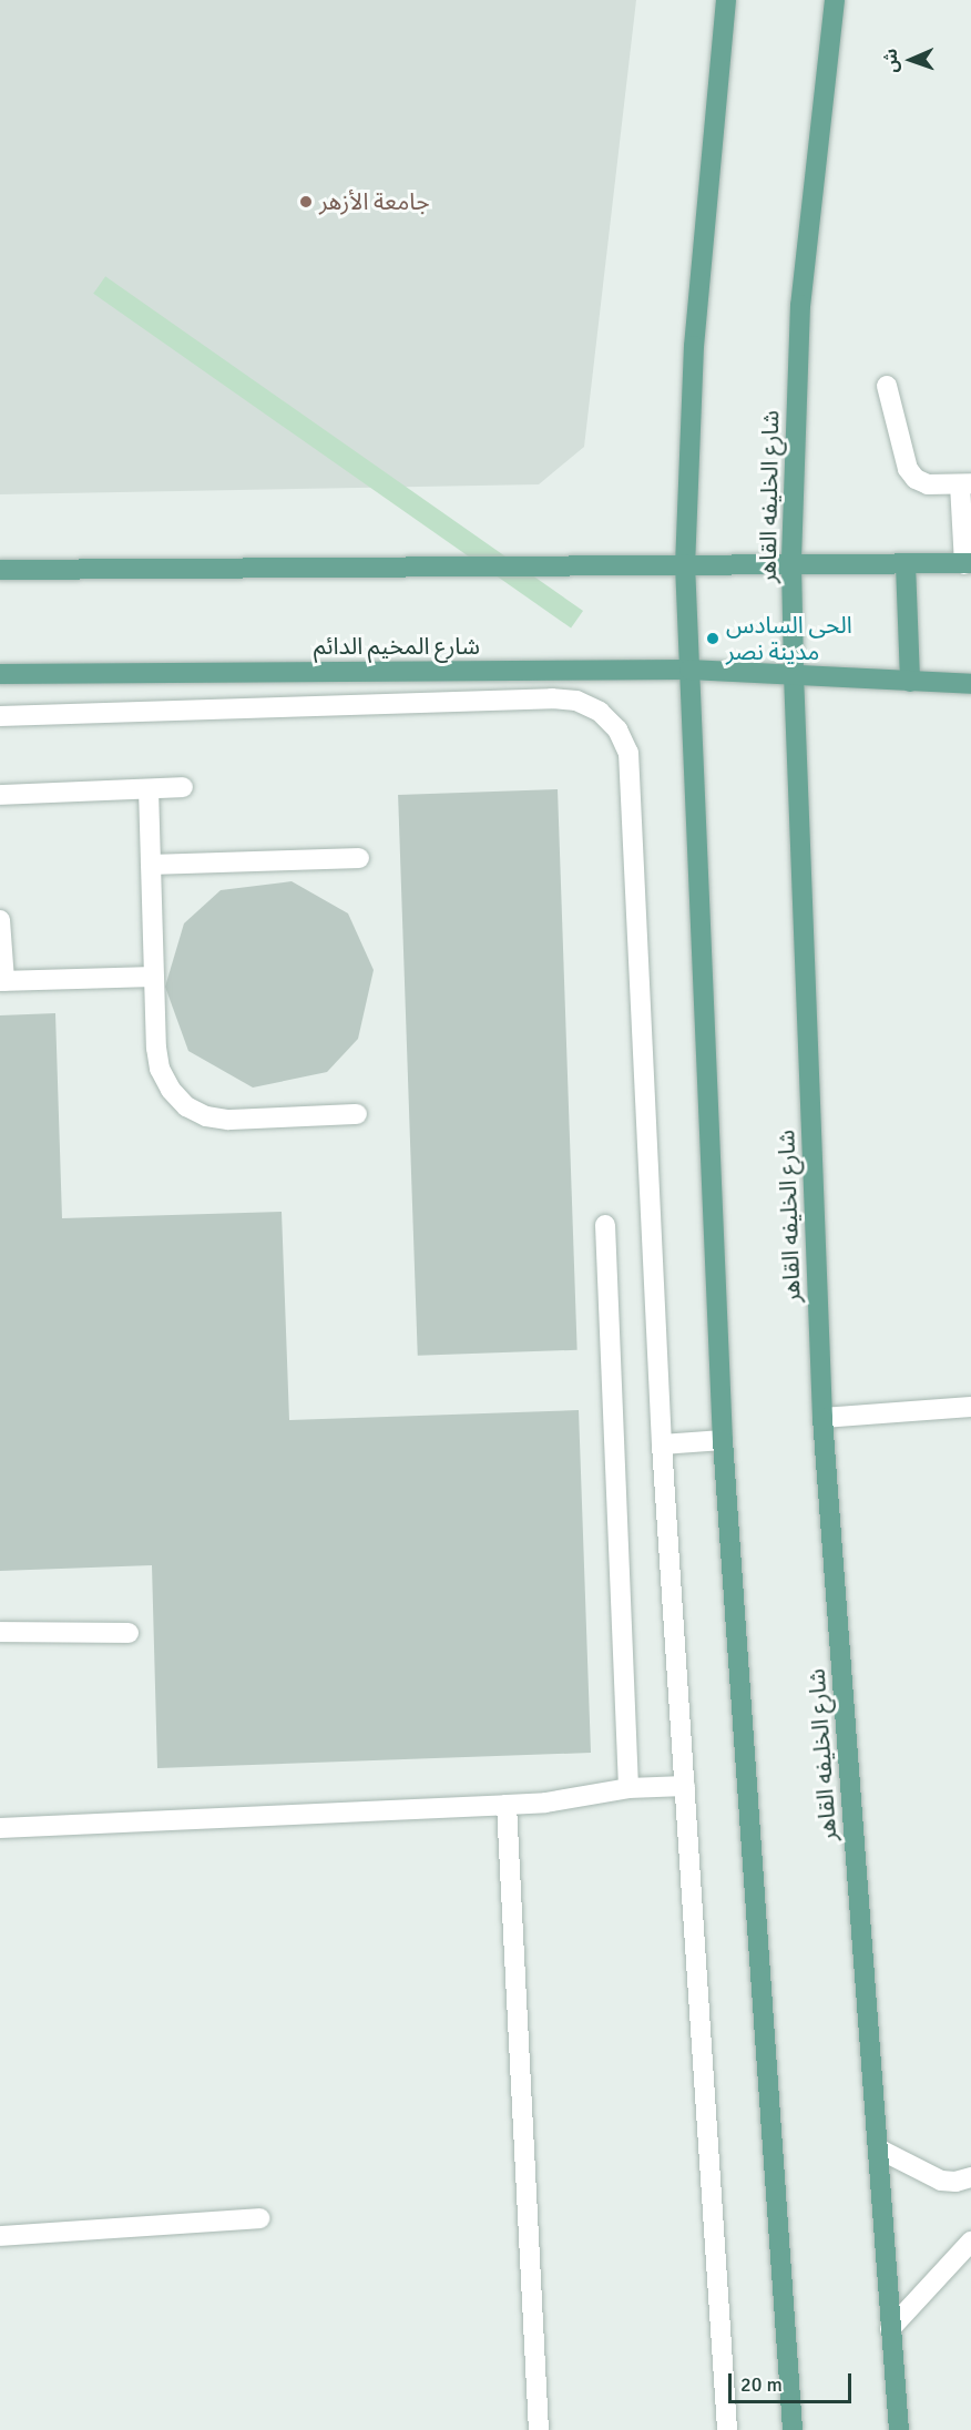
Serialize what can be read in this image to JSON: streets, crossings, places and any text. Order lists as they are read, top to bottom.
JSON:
{
  "streets": {
    "main road": ["شارع الخليفه القاهر", "شارع المخيم الدائم"]
  },
  "crossings": [
    ["شارع الخليفه القاهر", "شارع المخيم الدائم"]
  ],
  "places": ["جامعة الأزهر", "الحى السادس مدينة نصر"],
  "scale_bar": "20 m",
  "north": "left"
}
